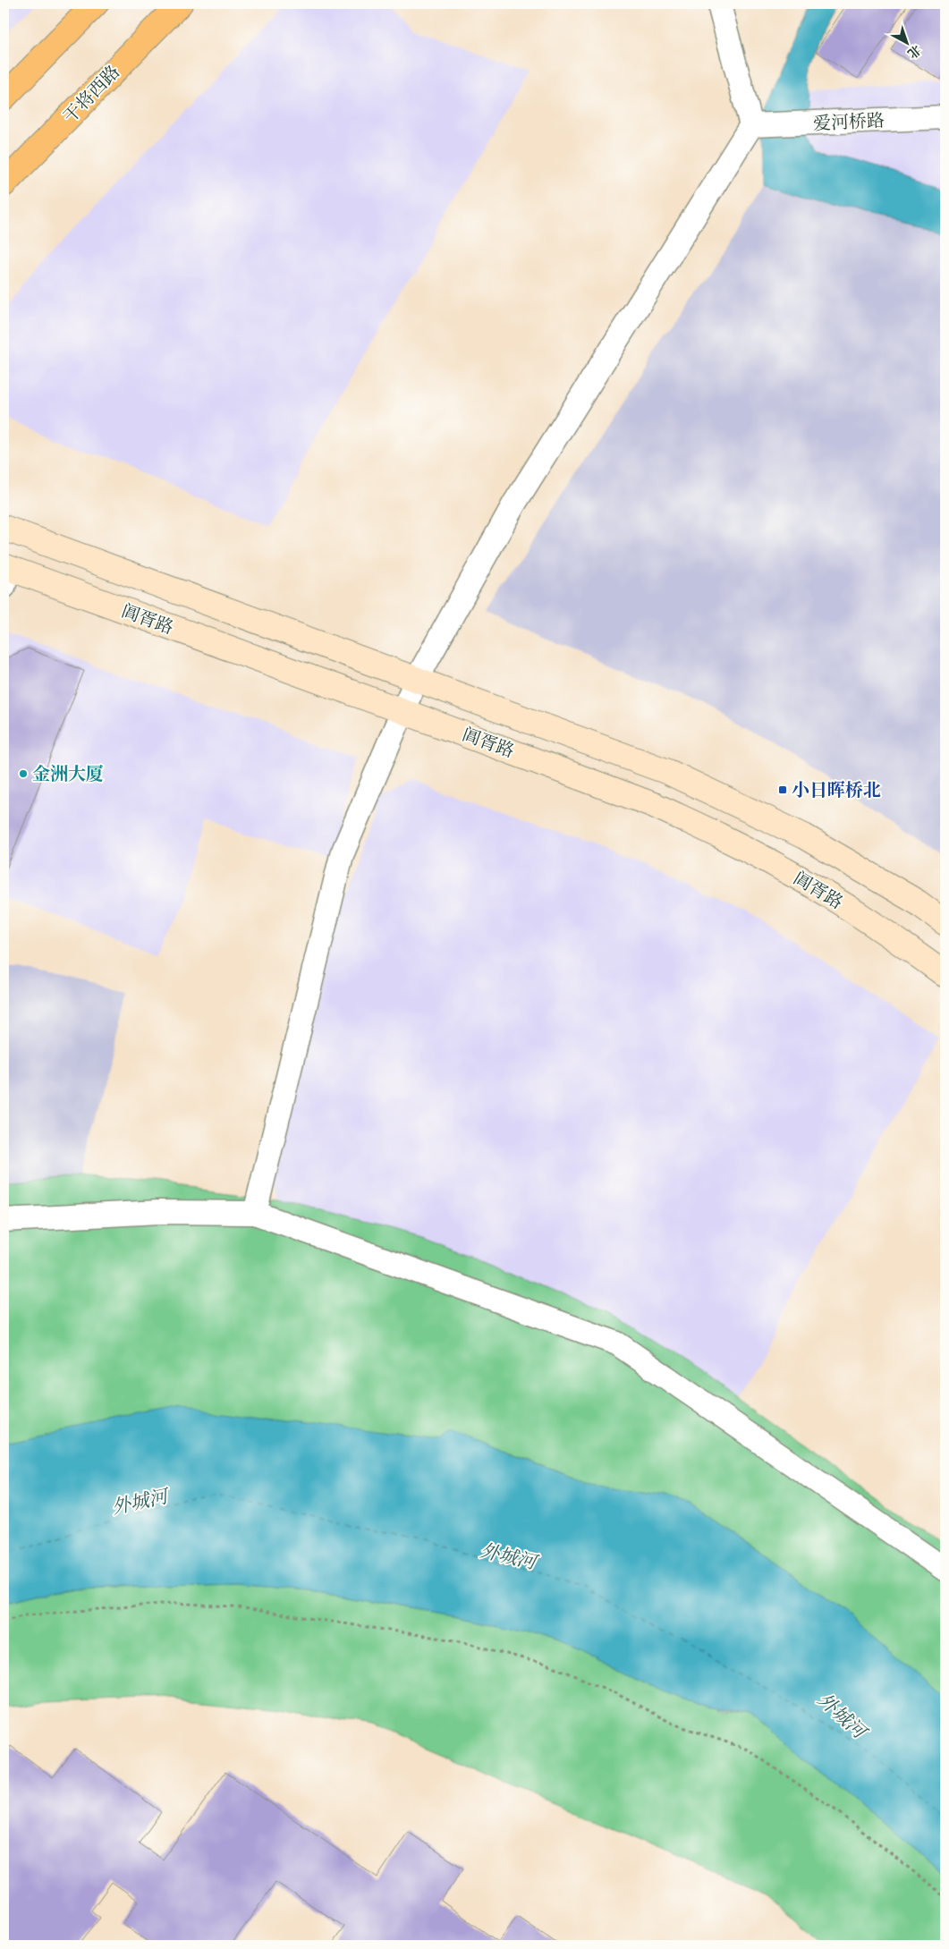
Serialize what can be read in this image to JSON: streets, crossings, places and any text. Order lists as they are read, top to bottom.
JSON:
{
  "streets": {
    "main road": ["干将西路", "阊胥路"],
    "street": ["爱河桥路"]
  },
  "water": ["外城河"],
  "places": {
    "other": ["金洲大厦"],
    "transit": ["小日晖桥北"]
  },
  "north": "bottom right"
}
